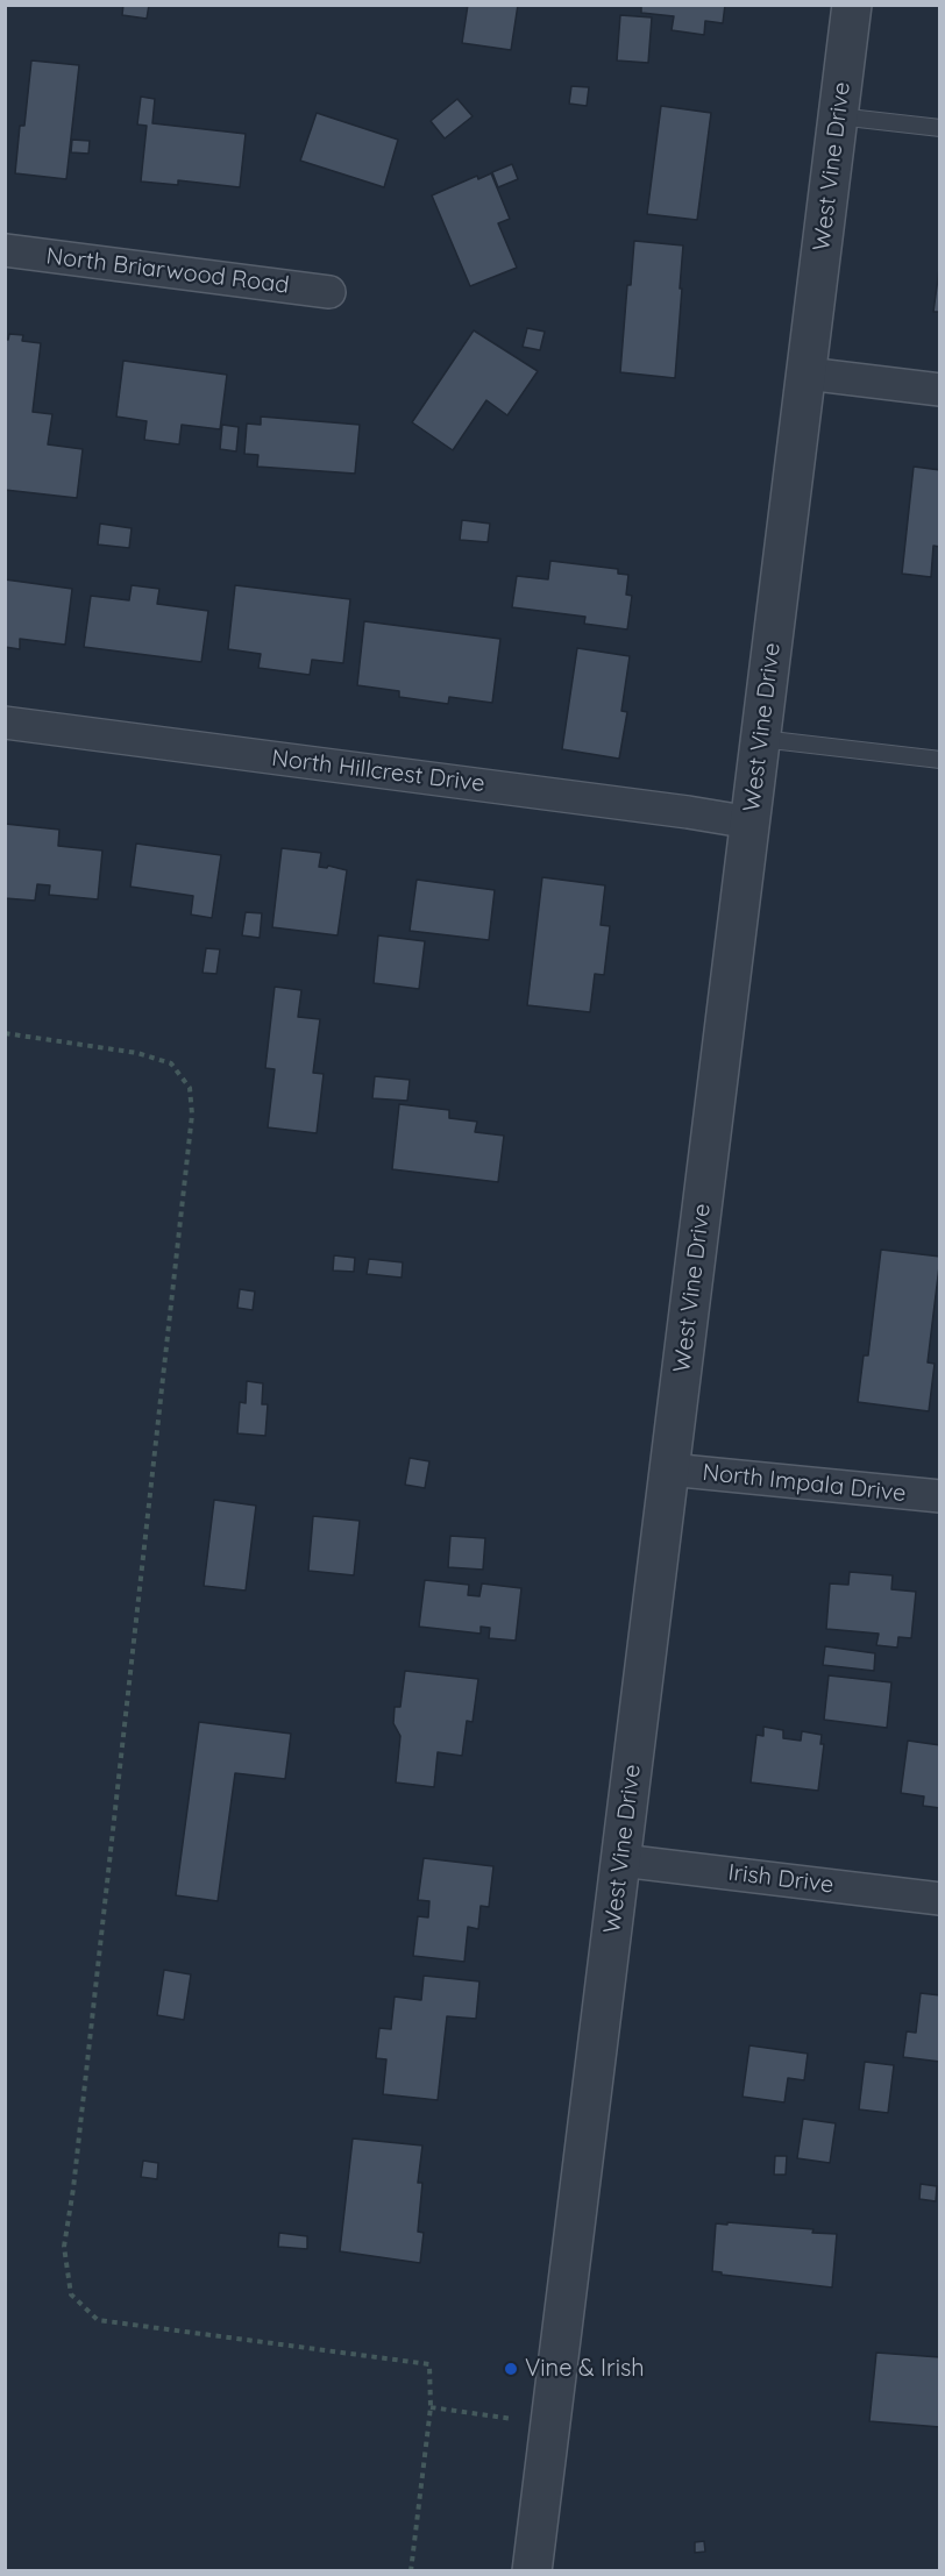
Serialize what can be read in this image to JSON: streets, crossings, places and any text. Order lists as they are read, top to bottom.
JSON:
{
  "streets": {
    "street": [
      "West Vine Drive",
      "North Briarwood Road",
      "North Hillcrest Drive",
      "North Impala Drive",
      "Irish Drive"
    ]
  },
  "crossings": [
    ["West Vine Drive", "North Hillcrest Drive"],
    ["West Vine Drive", "North Impala Drive"],
    ["West Vine Drive", "Irish Drive"]
  ],
  "places": ["Vine & Irish"]
}
